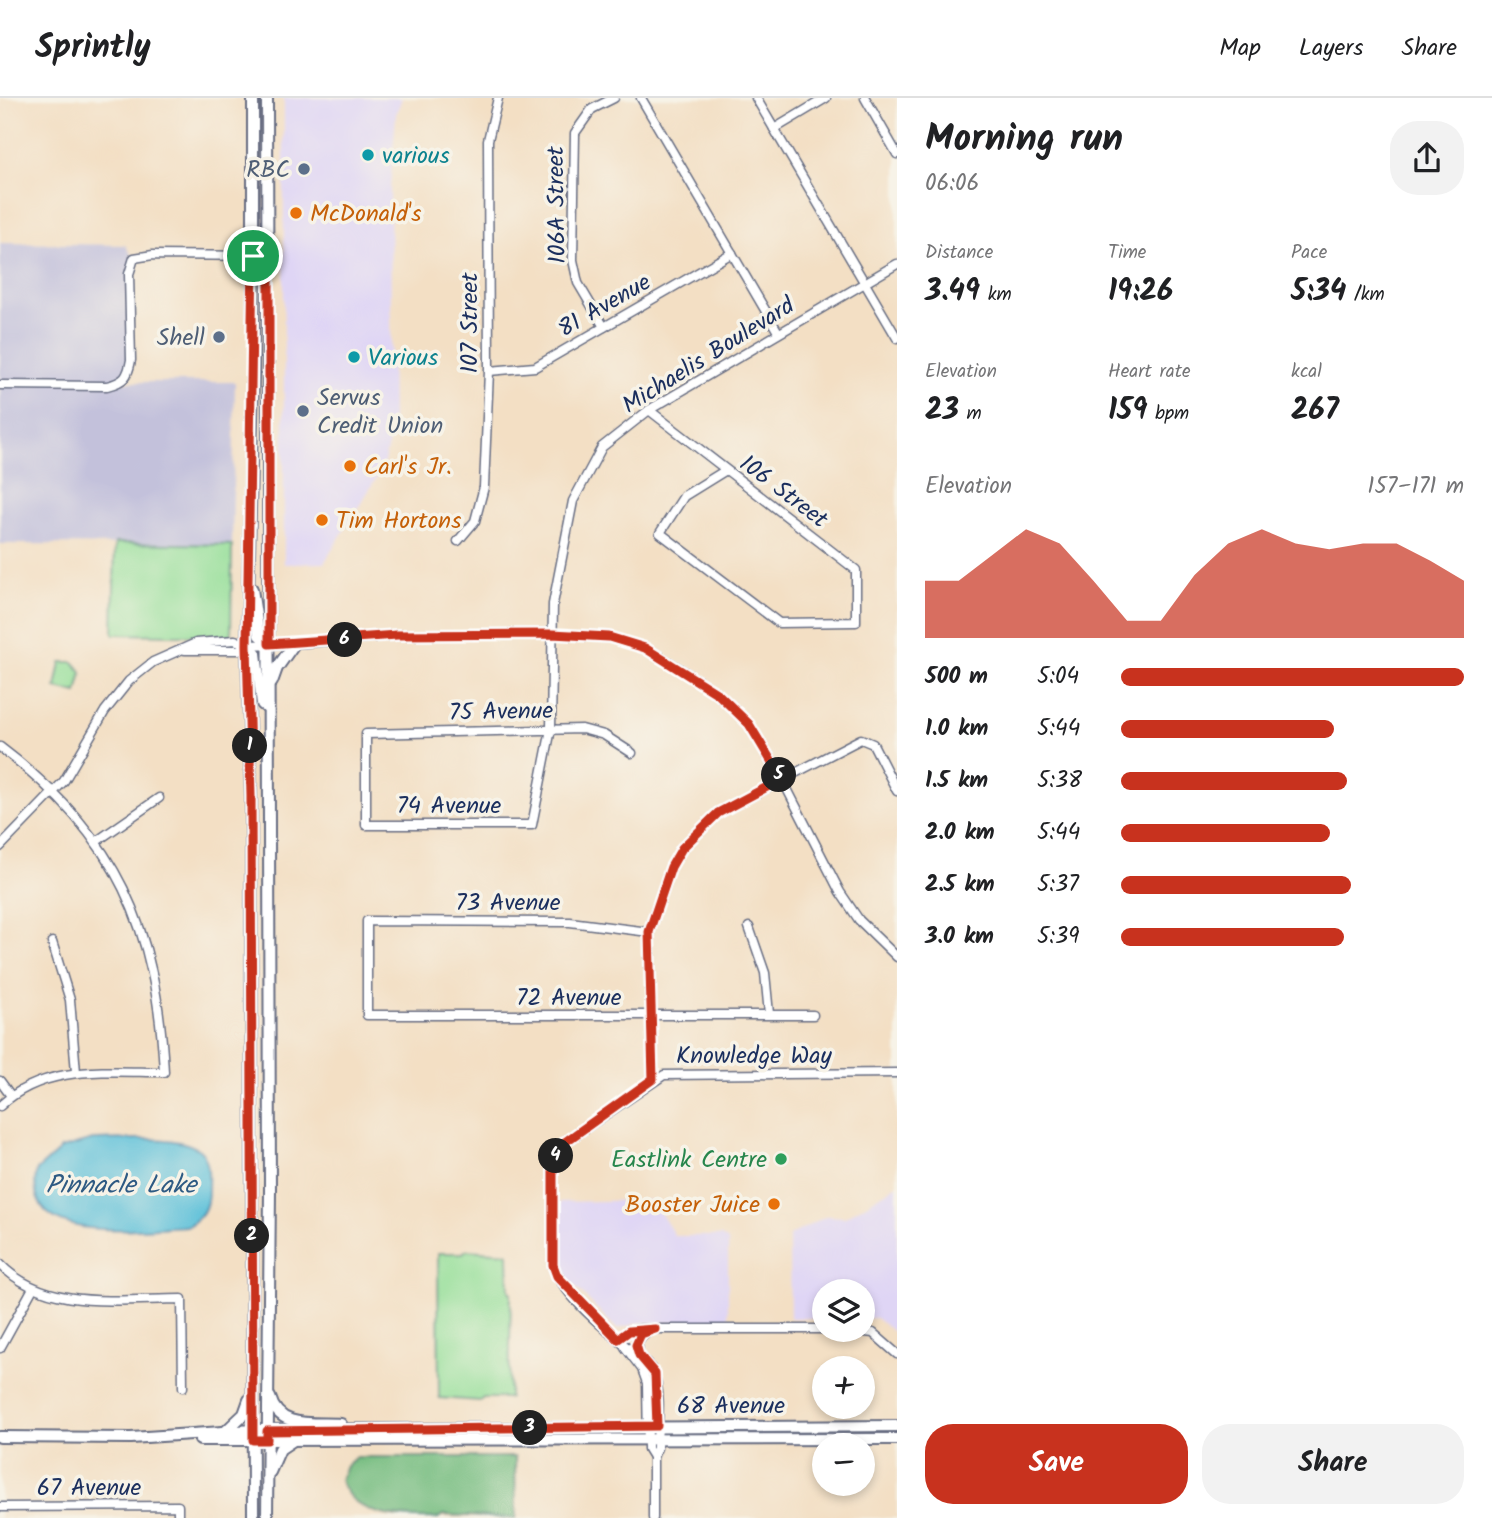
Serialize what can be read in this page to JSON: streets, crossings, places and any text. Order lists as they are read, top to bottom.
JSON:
{
  "streets": {
    "main road": ["68 Avenue"],
    "street": [
      "106A Street",
      "81 Avenue",
      "107 Street",
      "Michaelis Boulevard",
      "106 Street",
      "75 Avenue",
      "74 Avenue",
      "73 Avenue",
      "72 Avenue",
      "Knowledge Way",
      "67 Avenue"
    ]
  },
  "crossings": [
    ["106A Street", "81 Avenue"],
    ["81 Avenue", "107 Street"],
    ["Michaelis Boulevard", "106 Street"],
    ["75 Avenue", "74 Avenue"],
    ["73 Avenue", "72 Avenue"],
    ["Knowledge Way", "68 Avenue"]
  ],
  "water": ["Pinnacle Lake"],
  "places": [
    "various",
    "RBC",
    "McDonald's",
    "Shell",
    "Various",
    "Servus Credit Union",
    "Carl's Jr.",
    "Tim Hortons",
    "Eastlink Centre",
    "Booster Juice"
  ],
  "page": {
    "header": "Sprintly",
    "nav": ["Map", "Layers", "Share"],
    "heading": ["Morning run", "06:06"],
    "stats": [
      ["Distance", "3.49 km"],
      ["Time", "19:26"],
      ["Pace", "5:34 /km"],
      ["Elevation", "23 m"],
      ["Heart rate", "159 bpm"],
      ["kcal", "267"]
    ],
    "chart": ["Elevation", "157–171 m"],
    "pins": [
      "6",
      "1",
      "5",
      "4",
      "2",
      "3"
    ],
    "list": [
      {
        "name": "500 m",
        "note": "5:04"
      },
      {
        "name": "1.0 km",
        "note": "5:44"
      },
      {
        "name": "1.5 km",
        "note": "5:38"
      },
      {
        "name": "2.0 km",
        "note": "5:44"
      },
      {
        "name": "2.5 km",
        "note": "5:37"
      },
      {
        "name": "3.0 km",
        "note": "5:39"
      }
    ],
    "map_buttons": ["+", "−"],
    "buttons": ["Save", "Share"]
  }
}
